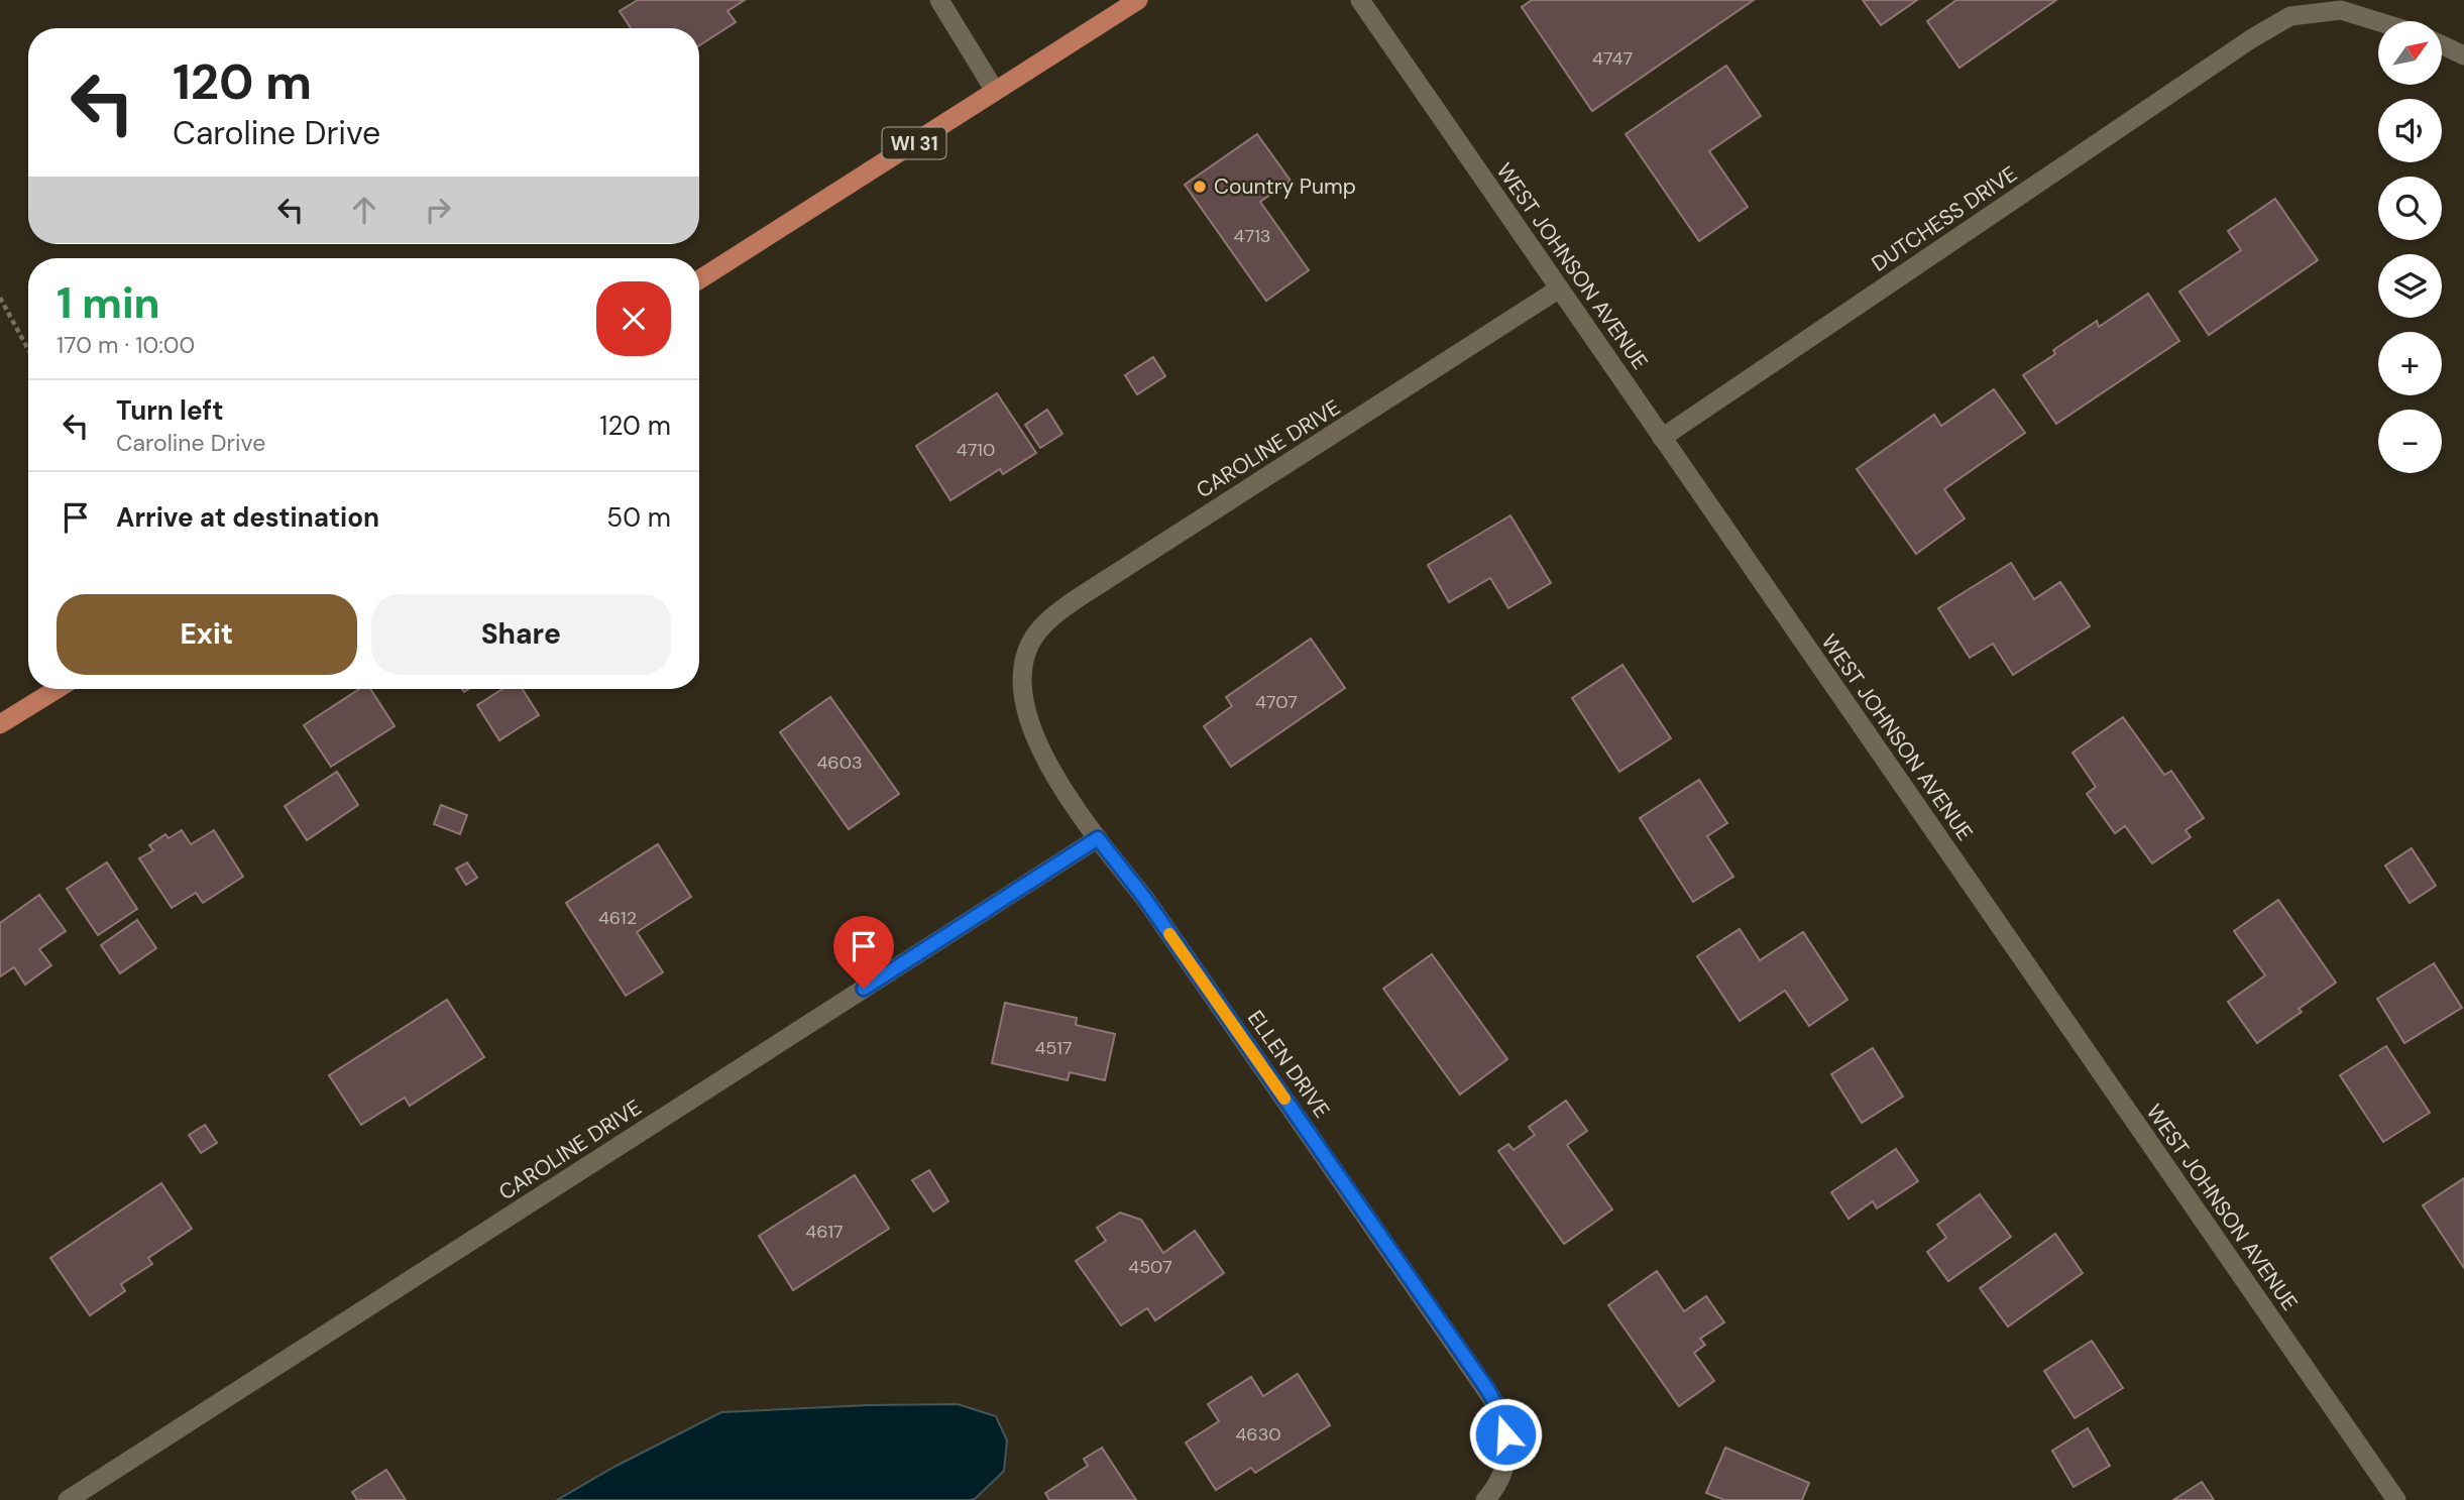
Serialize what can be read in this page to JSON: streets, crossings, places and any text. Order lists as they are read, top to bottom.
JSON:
{
  "streets": {
    "main road": ["WI 31"],
    "street": [
      "DUTCHESS DRIVE",
      "WEST JOHNSON AVENUE",
      "CAROLINE DRIVE",
      "ELLEN DRIVE"
    ]
  },
  "crossings": [
    ["DUTCHESS DRIVE", "WEST JOHNSON AVENUE"],
    ["WEST JOHNSON AVENUE", "CAROLINE DRIVE"],
    ["CAROLINE DRIVE", "ELLEN DRIVE"]
  ],
  "places": ["Country Pump"],
  "house_numbers": [
    "4747",
    "4713",
    "4710",
    "4707",
    "4603",
    "4612",
    "4517",
    "4617",
    "4507",
    "4630"
  ],
  "north": "top right",
  "page": {
    "map_buttons": ["+", "−"],
    "turn": ["120 m", "Caroline Drive"],
    "heading": ["1 min", "170 m · 10:00"],
    "list": [
      {
        "name": "Turn left",
        "note": "Caroline Drive",
        "value": "120 m"
      },
      {
        "name": "Arrive at destination",
        "value": "50 m"
      }
    ],
    "buttons": ["Exit", "Share"]
  }
}
